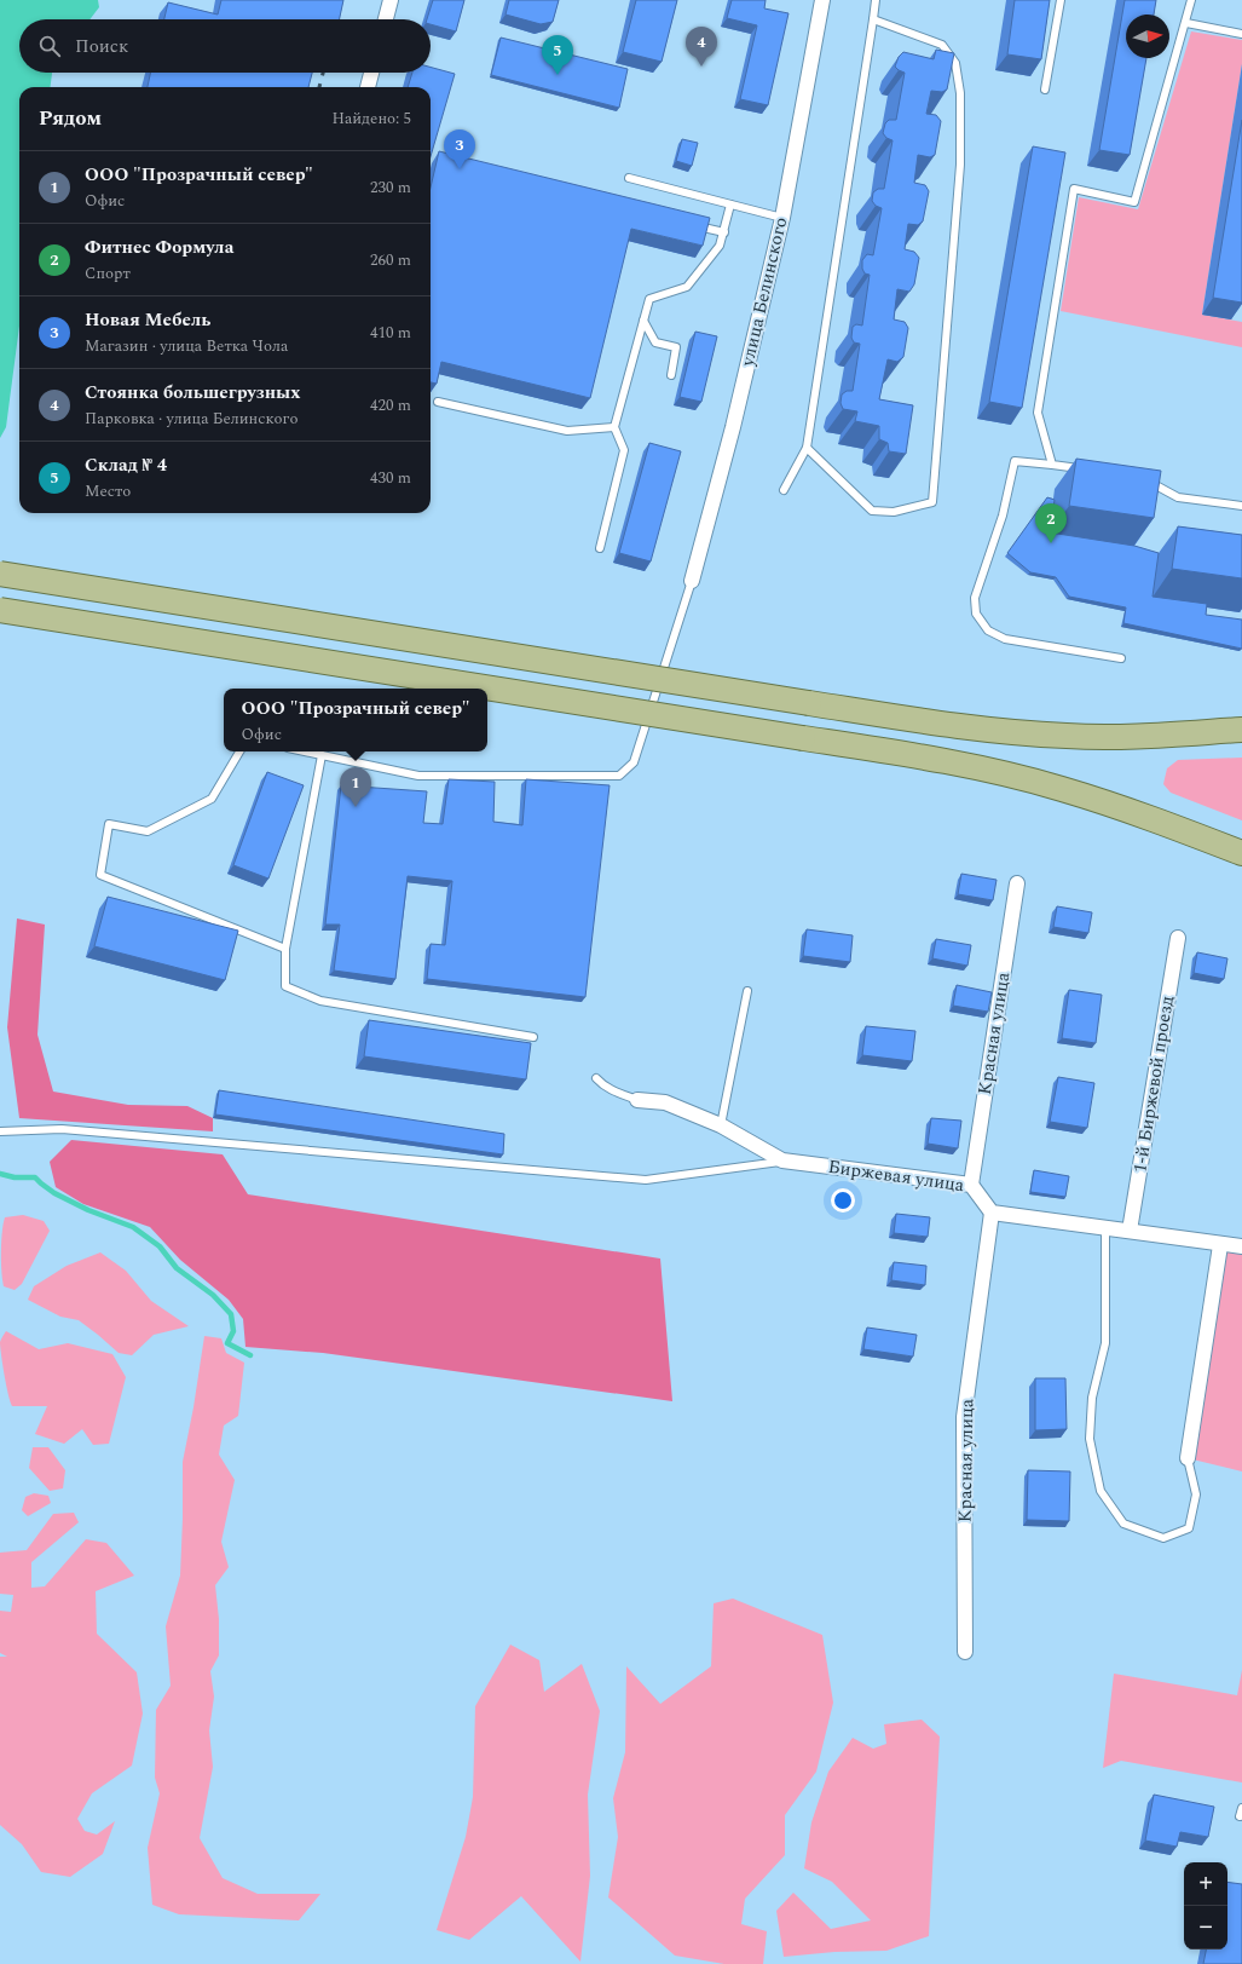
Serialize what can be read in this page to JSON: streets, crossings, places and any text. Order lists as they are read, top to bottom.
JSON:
{
  "streets": {
    "street": [
      "улица Белинского",
      "Красная улица",
      "1-й Биржевой проезд",
      "Биржевая улица"
    ]
  },
  "crossings": [
    ["Красная улица", "Биржевая улица"]
  ],
  "north": "right",
  "page": {
    "search": "Поиск",
    "pins": [
      "4",
      "5",
      "3",
      "2",
      "1"
    ],
    "heading": ["Рядом", "Найдено: 5"],
    "list": [
      {
        "mark": "1",
        "name": "ООО \"Прозрачный север\"",
        "note": "Офис",
        "value": "230 m"
      },
      {
        "mark": "2",
        "name": "Фитнес Формула",
        "note": "Спорт",
        "value": "260 m"
      },
      {
        "mark": "3",
        "name": "Новая Мебель",
        "note": "Магазин · улица Ветка Чола",
        "value": "410 m"
      },
      {
        "mark": "4",
        "name": "Стоянка большегрузных",
        "note": "Парковка · улица Белинского",
        "value": "420 m"
      },
      {
        "mark": "5",
        "name": "Склад № 4",
        "note": "Место",
        "value": "430 m"
      }
    ],
    "popup": ["ООО \"Прозрачный север\"", "Офис"],
    "map_buttons": ["+", "−"]
  }
}
